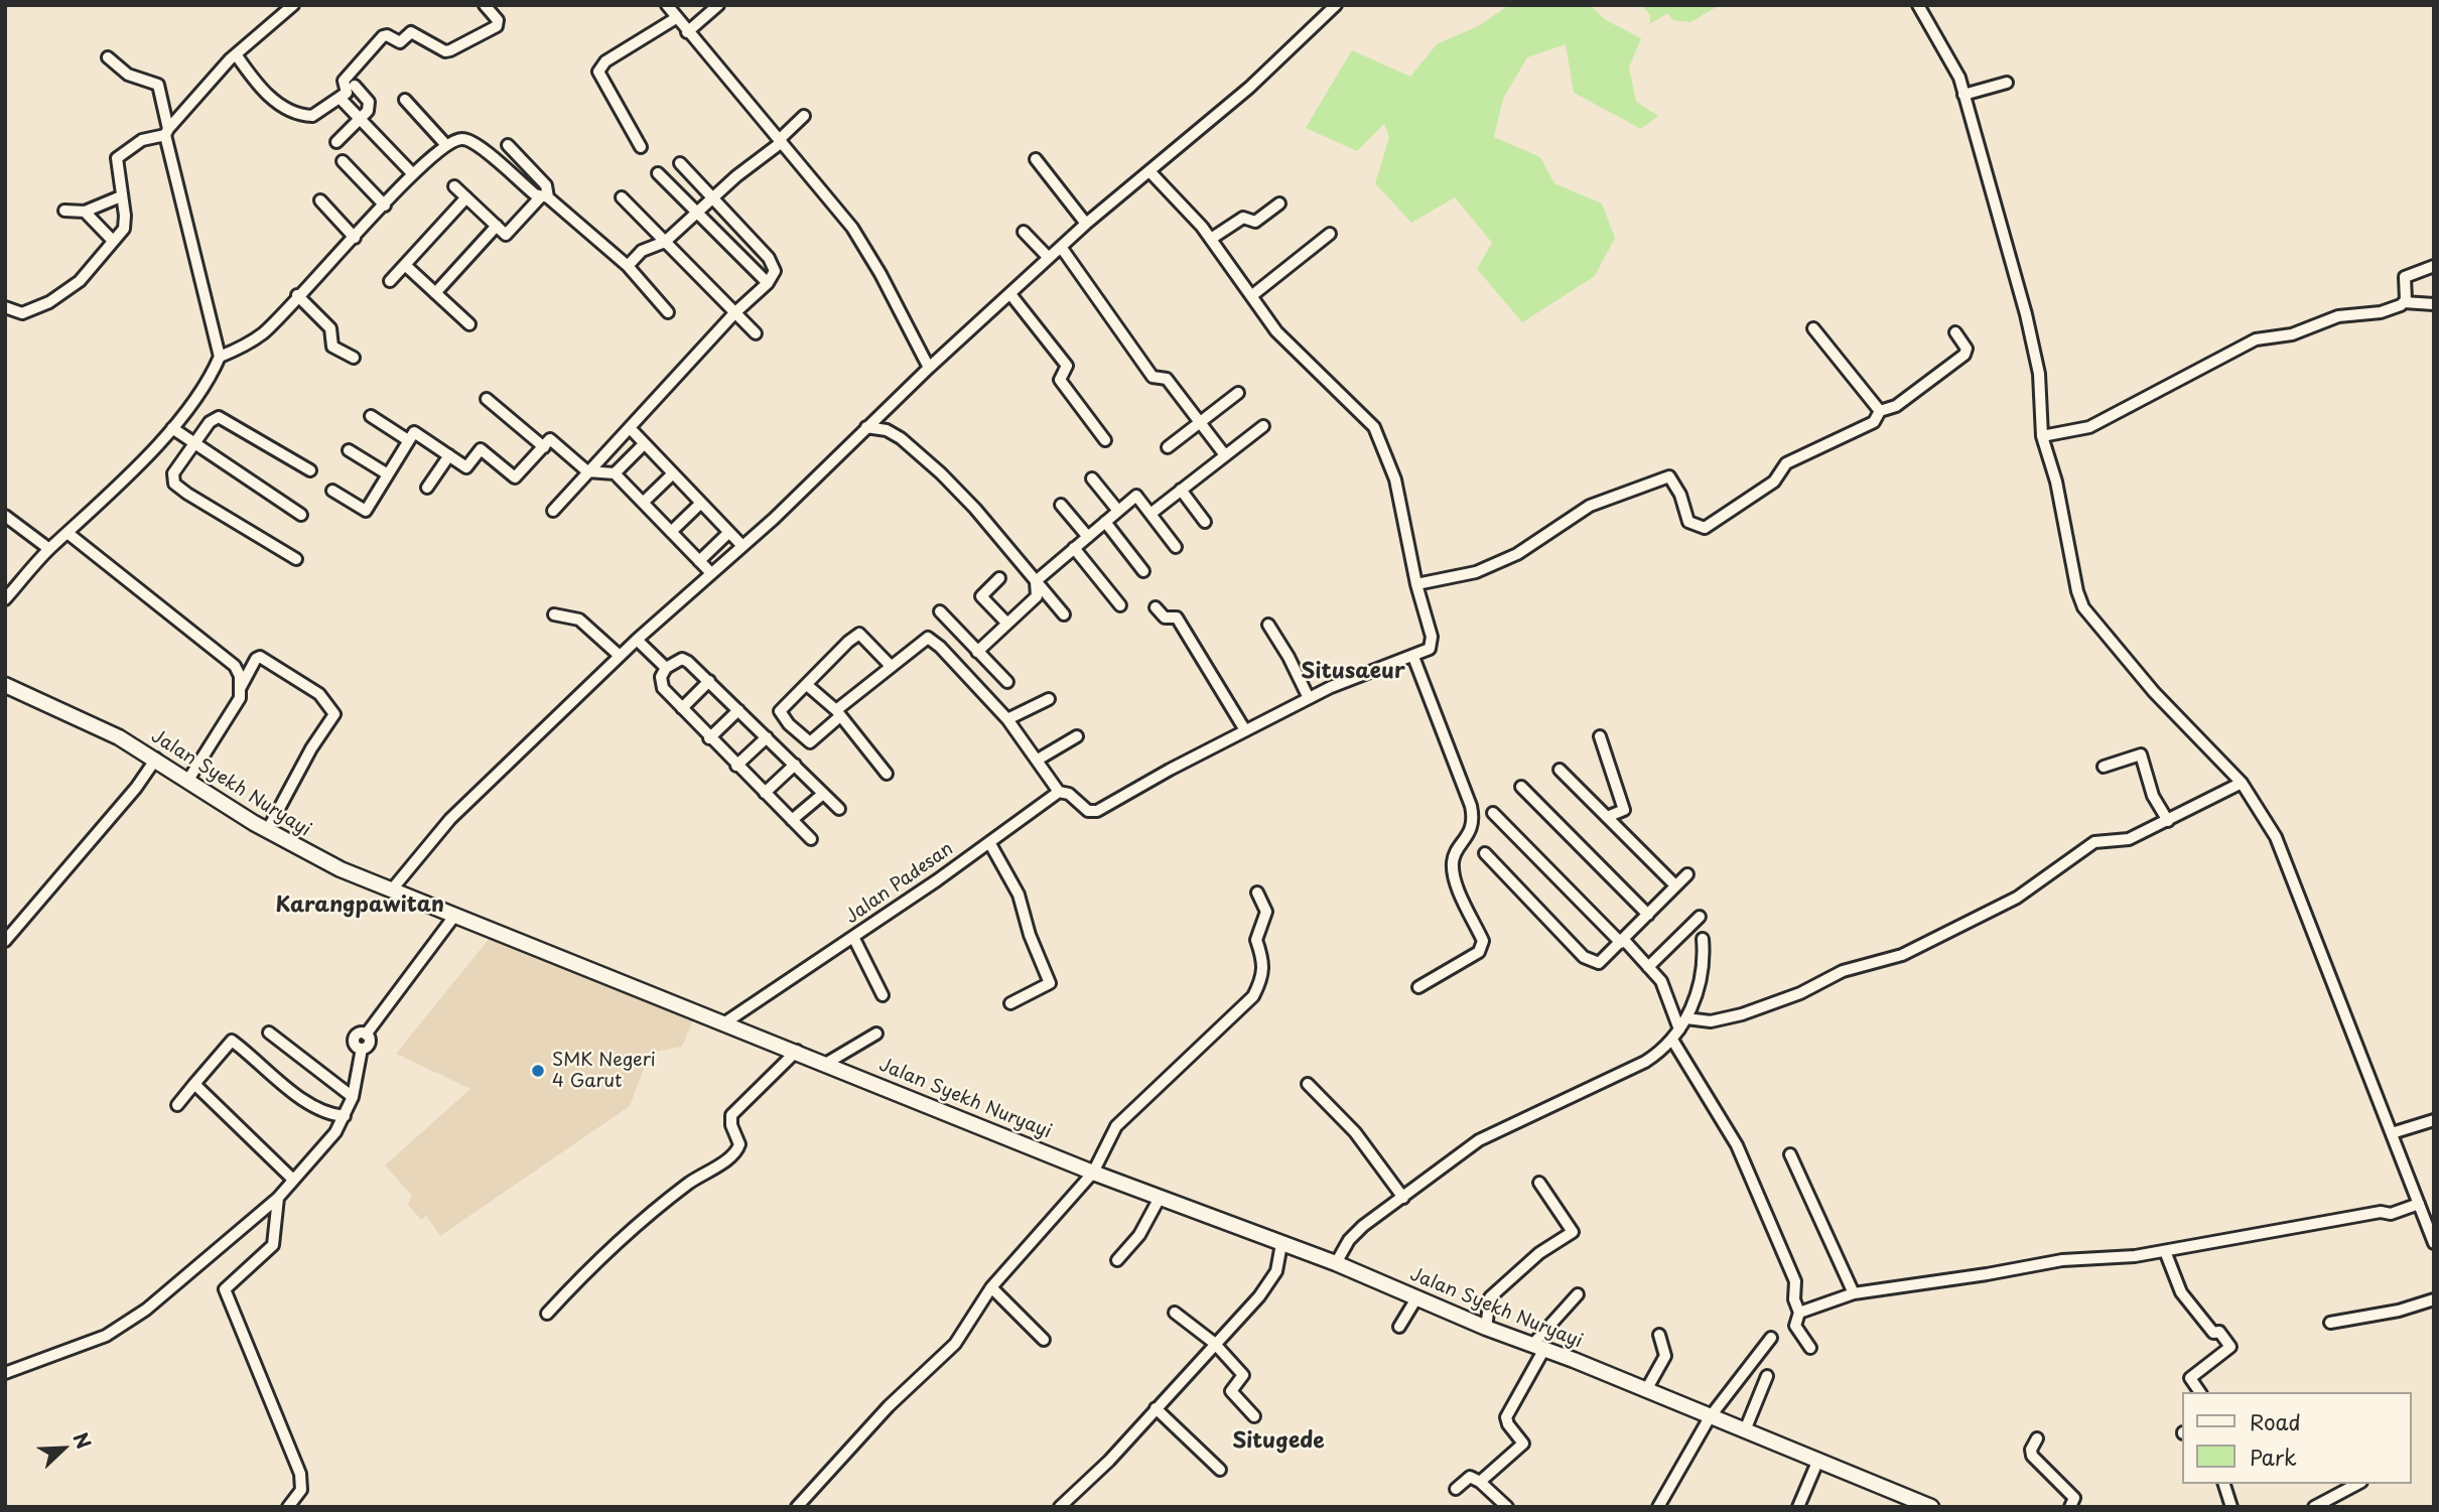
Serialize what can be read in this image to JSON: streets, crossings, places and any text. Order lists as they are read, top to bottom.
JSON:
{
  "streets": {
    "main road": ["Jalan Syekh Nuryayi"],
    "street": ["Jalan Padesan"]
  },
  "crossings": [
    ["Jalan Syekh Nuryayi", "Jalan Padesan"]
  ],
  "districts": ["Situsaeur", "Karangpawitan", "Situgede"],
  "places": ["SMK Negeri 4 Garut"],
  "legend": ["Road", "Park"],
  "north": "top right"
}
